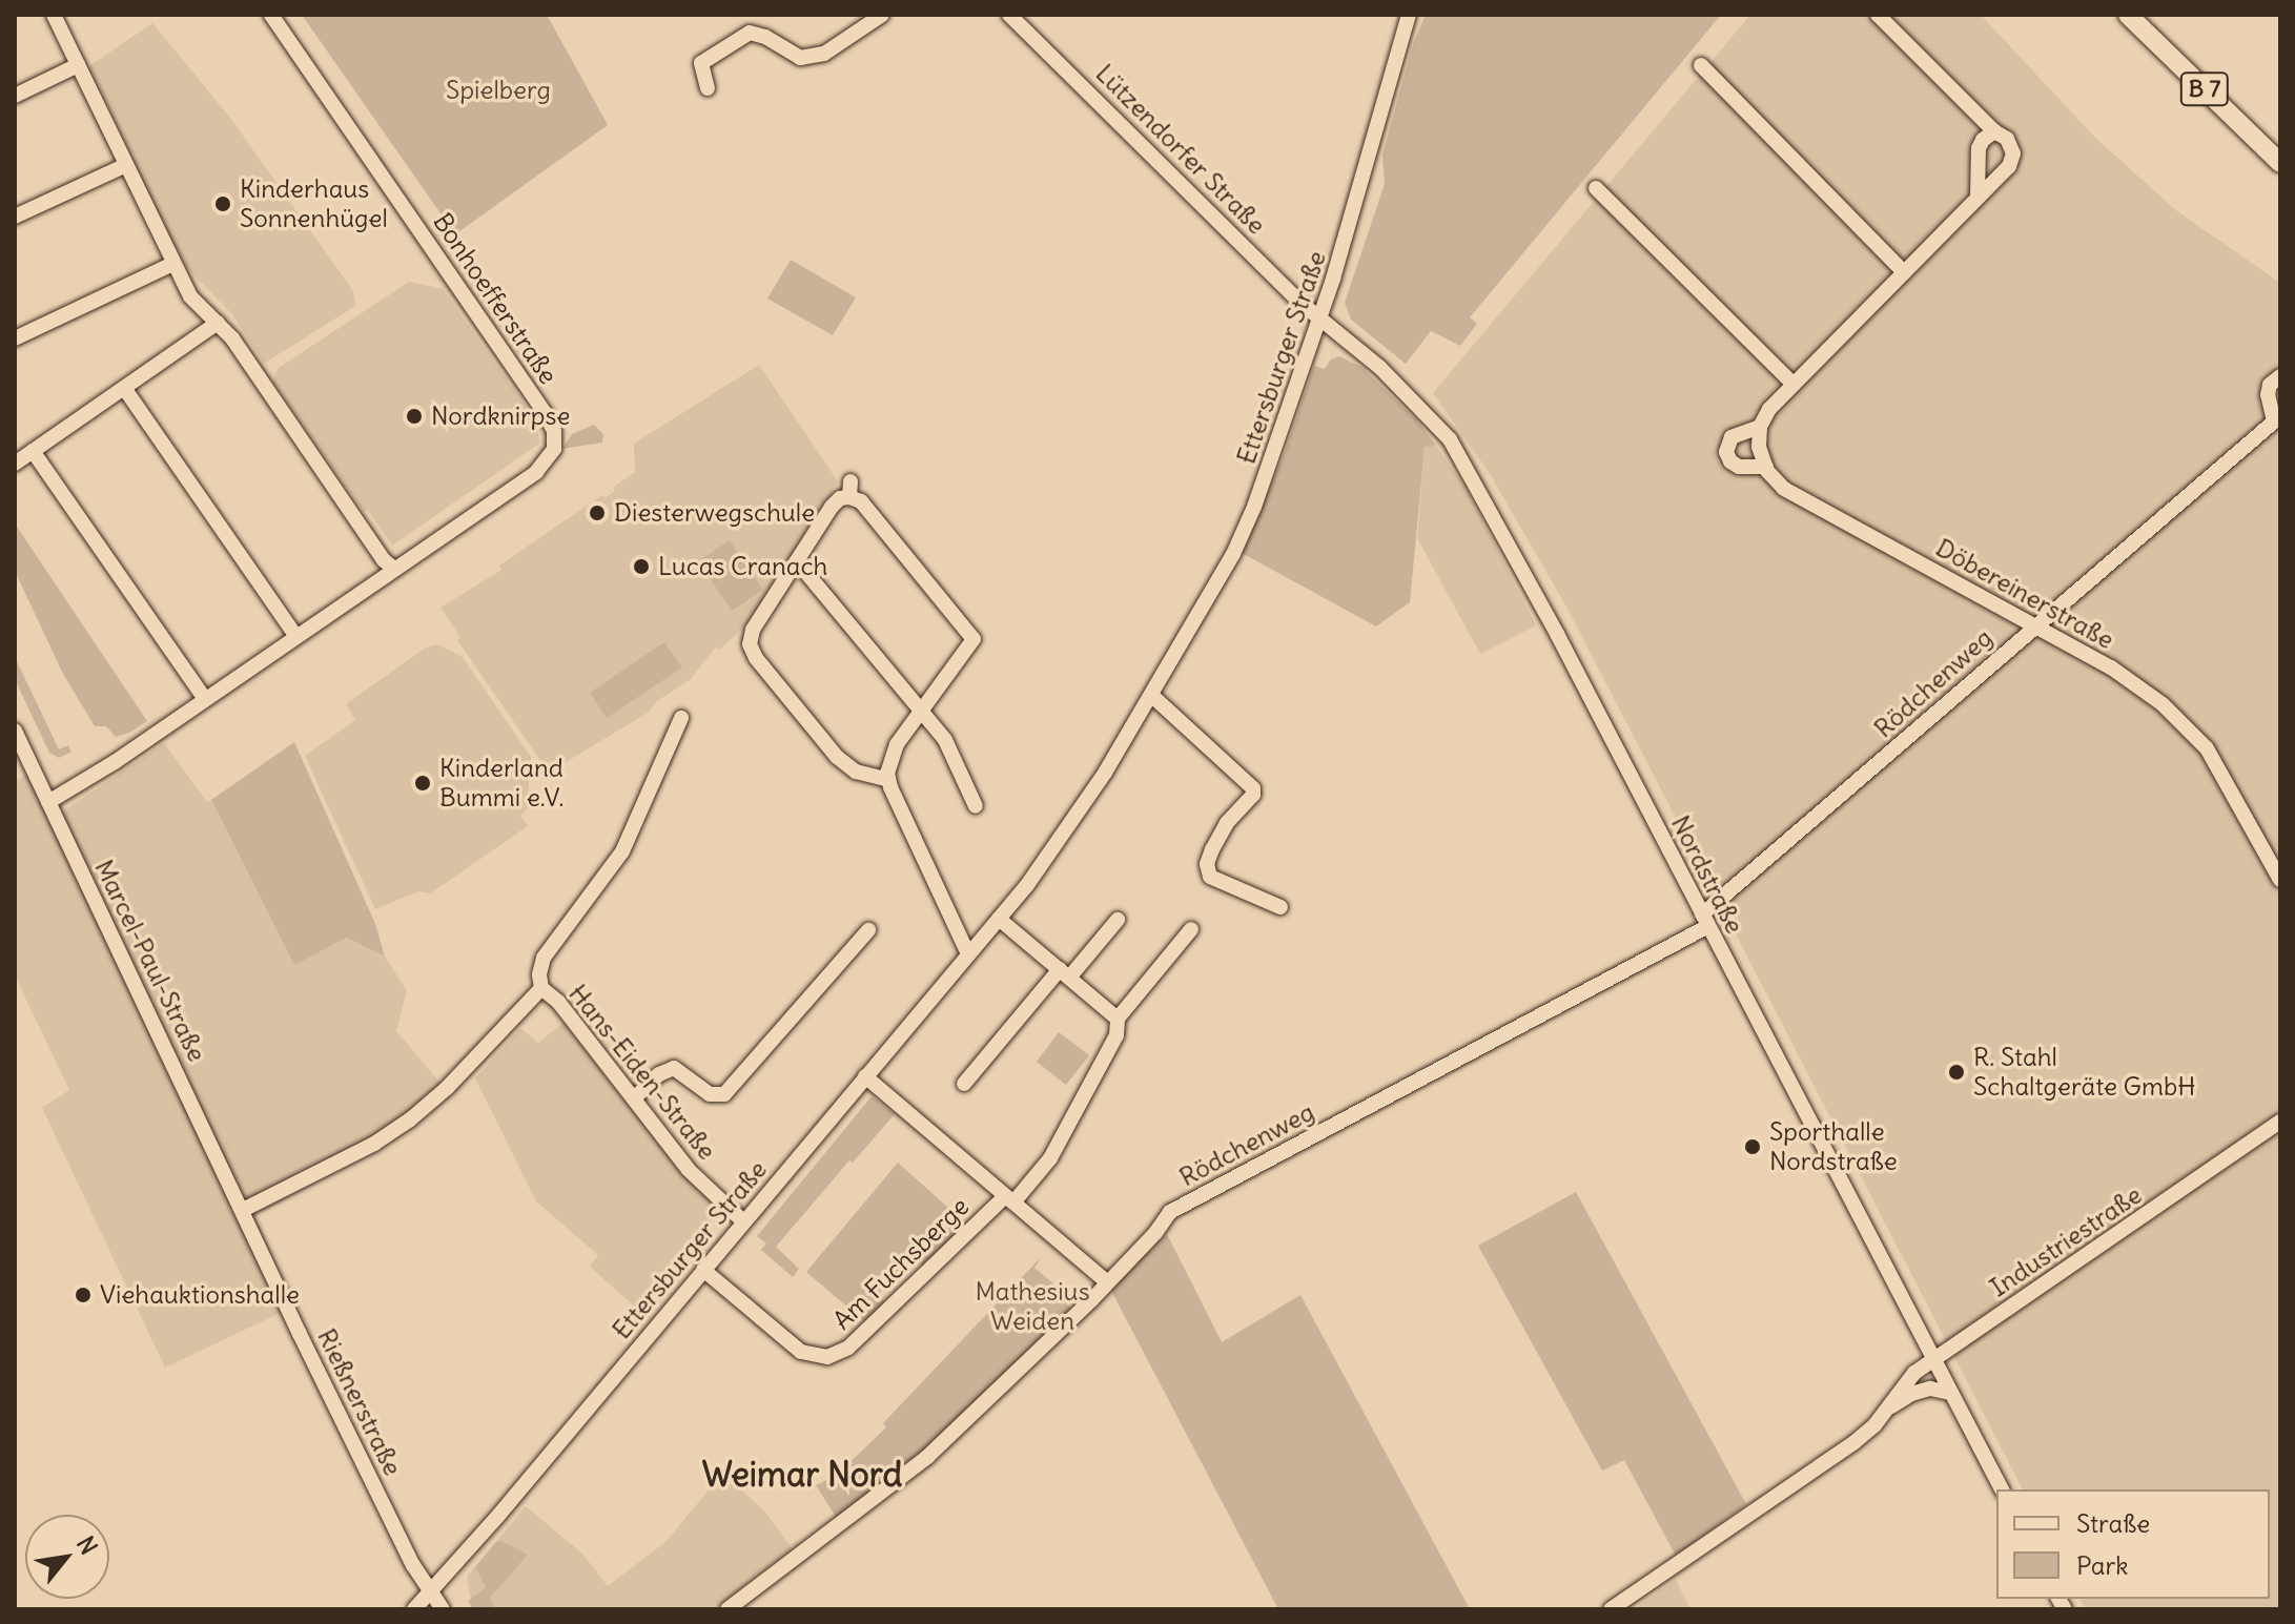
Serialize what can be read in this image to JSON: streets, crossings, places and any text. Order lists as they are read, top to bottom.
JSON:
{
  "streets": {
    "main road": ["B 7"],
    "street": [
      "Lützendorfer Straße",
      "Bonhoefferstraße",
      "Ettersburger Straße",
      "Döbereinerstraße",
      "Rödchenweg",
      "Nordstraße",
      "Marcel-Paul-Straße",
      "Hans-Eiden-Straße",
      "Industriestraße",
      "Am Fuchsberge",
      "Rießnerstraße"
    ]
  },
  "crossings": [
    ["Lützendorfer Straße", "Ettersburger Straße"],
    ["Lützendorfer Straße", "Nordstraße"],
    ["Bonhoefferstraße", "Marcel-Paul-Straße"],
    ["Ettersburger Straße", "Nordstraße"],
    ["Ettersburger Straße", "Hans-Eiden-Straße"],
    ["Ettersburger Straße", "Am Fuchsberge"],
    ["Ettersburger Straße", "Rießnerstraße"],
    ["Döbereinerstraße", "Rödchenweg"],
    ["Rödchenweg", "Nordstraße"],
    ["Nordstraße", "Industriestraße"],
    ["Marcel-Paul-Straße", "Rießnerstraße"]
  ],
  "districts": ["Weimar Nord"],
  "parks": ["Spielberg", "Mathesius Weiden"],
  "places": [
    "Kinderhaus Sonnenhügel",
    "Nordknirpse",
    "Diesterwegschule",
    "Lucas Cranach",
    "Kinderland Bummi e.V.",
    "R. Stahl Schaltgeräte GmbH",
    "Sporthalle Nordstraße",
    "Viehauktionshalle"
  ],
  "legend": ["Straße", "Park"],
  "north": "top right"
}
